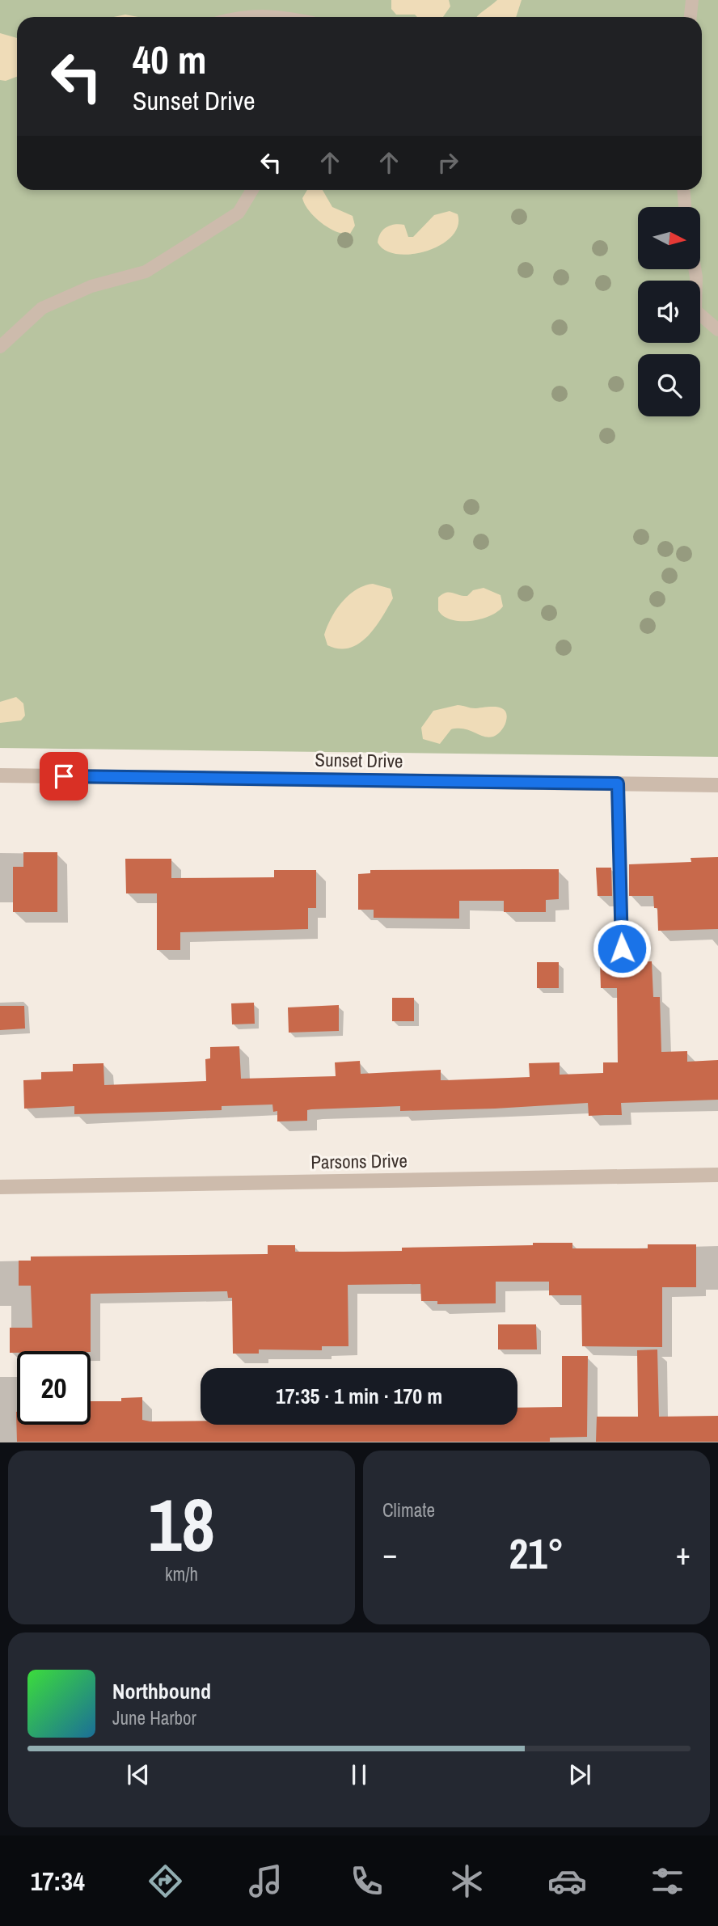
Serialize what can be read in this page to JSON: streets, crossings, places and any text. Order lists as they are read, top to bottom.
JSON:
{
  "streets": {
    "street": ["Sunset Drive", "Parsons Drive"]
  },
  "north": "right",
  "page": {
    "turn": ["40 m", "Sunset Drive"],
    "limit": "20",
    "trip": "17:35 · 1 min · 170 m",
    "tile": [
      ["18", "km/h"],
      "Climate"
    ],
    "heat": ["−", "21°", "+"],
    "song": ["Northbound", "June Harbor"],
    "tabs": "17:34"
  }
}
